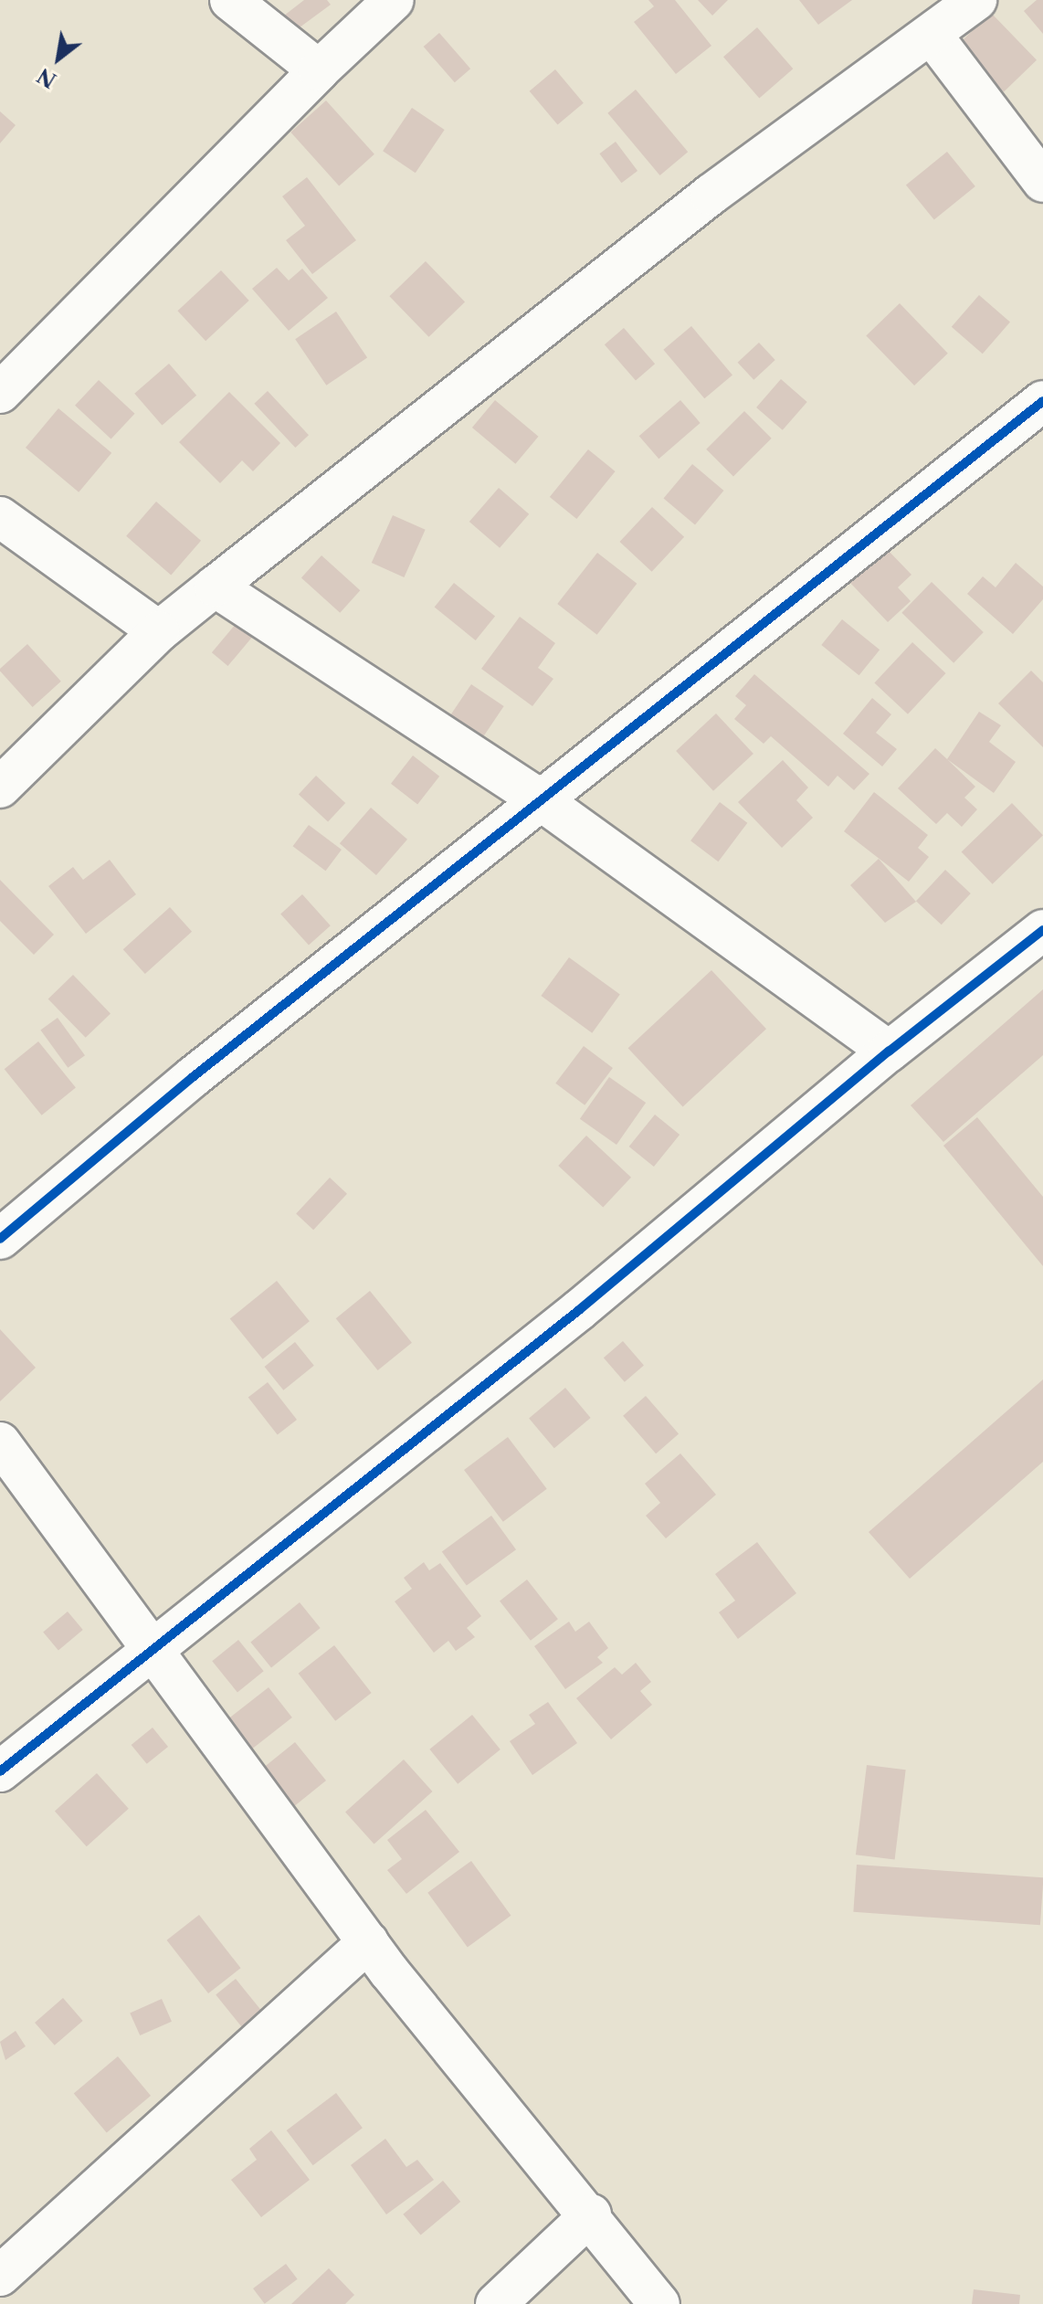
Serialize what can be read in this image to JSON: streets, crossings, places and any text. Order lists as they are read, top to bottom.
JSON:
{
  "north": "bottom left"
}
